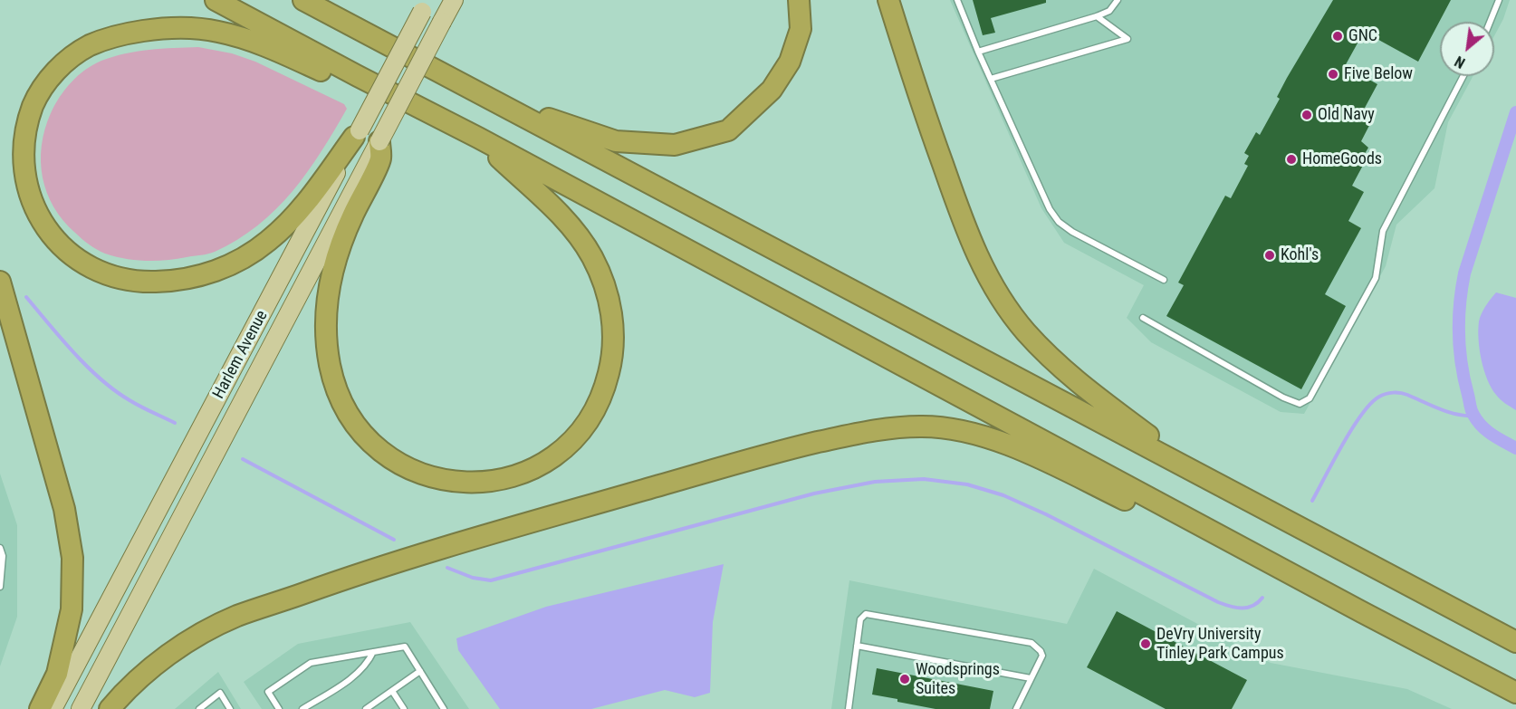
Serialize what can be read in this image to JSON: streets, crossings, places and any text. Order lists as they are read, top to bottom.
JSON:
{
  "streets": {
    "main road": ["Harlem Avenue"]
  },
  "places": [
    "GNC",
    "Five Below",
    "Old Navy",
    "HomeGoods",
    "Kohl's",
    "DeVry University Tinley Park Campus",
    "Woodsprings Suites"
  ],
  "north": "bottom left"
}
